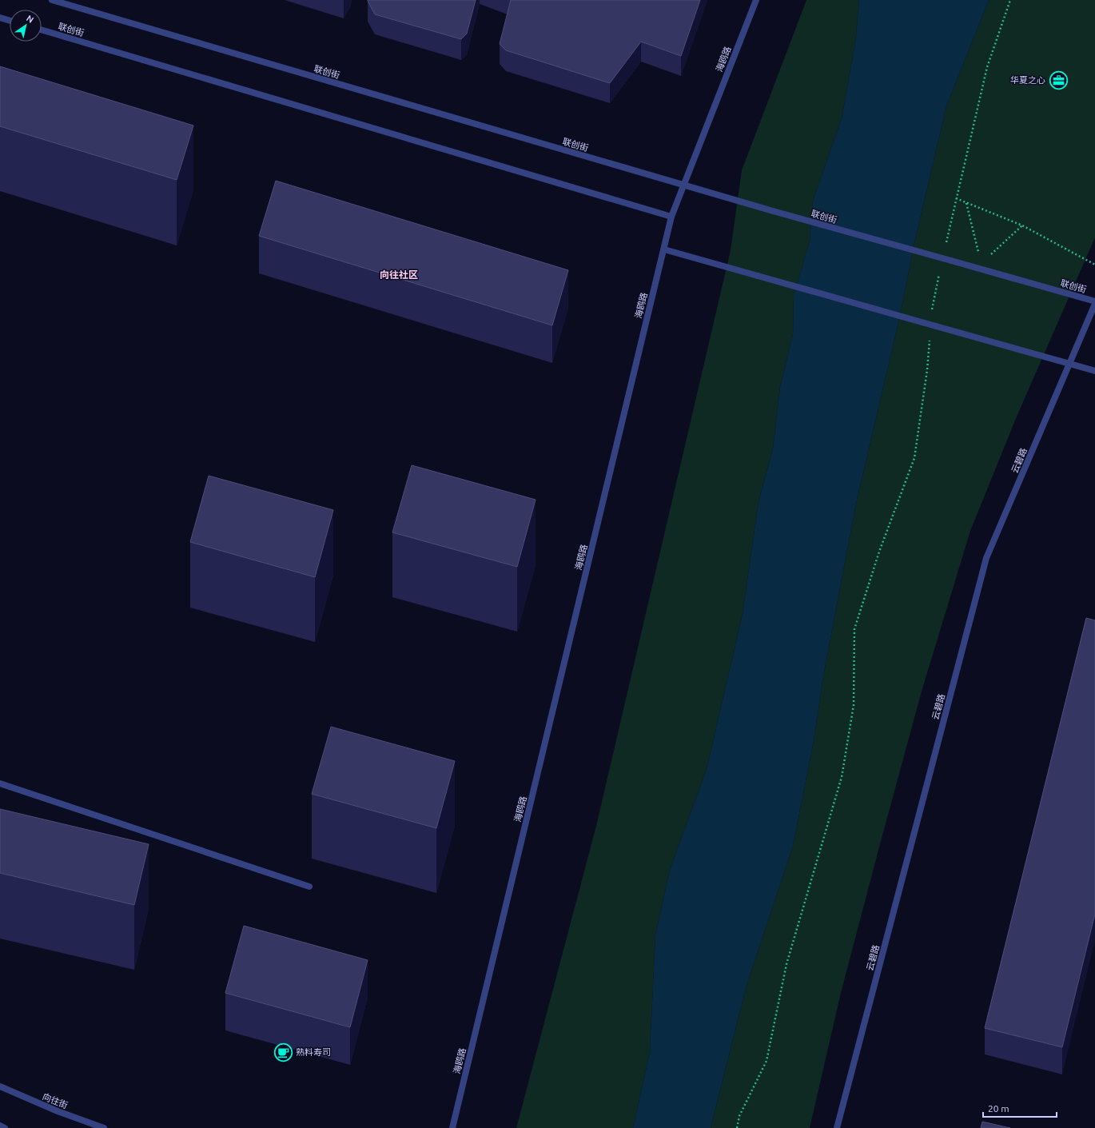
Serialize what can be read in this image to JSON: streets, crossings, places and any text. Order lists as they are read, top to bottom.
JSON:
{
  "streets": {
    "street": [
      "联创街",
      "海鸥路",
      "云碧路",
      "向往街"
    ]
  },
  "crossings": [
    ["联创街", "海鸥路"]
  ],
  "districts": ["向往社区"],
  "places": {
    "office": ["华夏之心"],
    "cafe": ["熟料寿司"]
  },
  "scale_bar": "20 m",
  "north": "top right"
}
